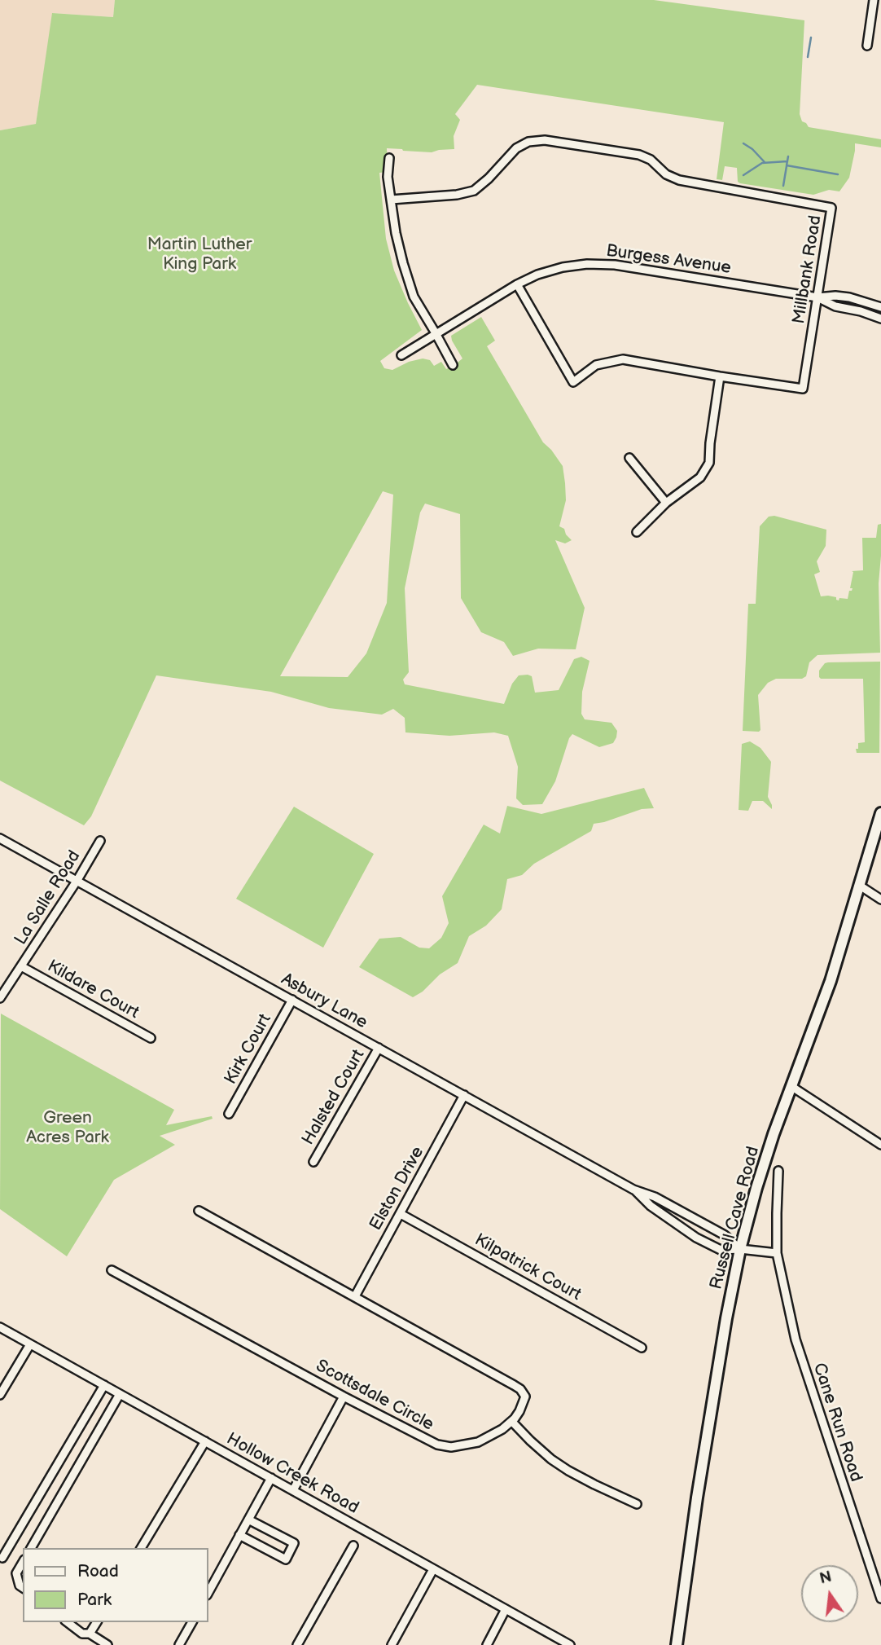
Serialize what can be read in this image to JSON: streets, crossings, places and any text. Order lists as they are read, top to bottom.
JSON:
{
  "streets": {
    "main road": ["Russell Cave Road"],
    "street": [
      "Burgess Avenue",
      "Millbank Road",
      "La Salle Road",
      "Kildare Court",
      "Asbury Lane",
      "Kirk Court",
      "Halsted Court",
      "Elston Drive",
      "Kilpatrick Court",
      "Scottsdale Circle",
      "Cane Run Road",
      "Hollow Creek Road"
    ]
  },
  "crossings": [
    ["Burgess Avenue", "Millbank Road"],
    ["La Salle Road", "Kildare Court"],
    ["La Salle Road", "Asbury Lane"],
    ["Asbury Lane", "Kirk Court"],
    ["Asbury Lane", "Halsted Court"],
    ["Asbury Lane", "Elston Drive"],
    ["Asbury Lane", "Russell Cave Road"],
    ["Elston Drive", "Kilpatrick Court"]
  ],
  "parks": ["Martin Luther King Park", "Green Acres Park"],
  "legend": ["Road", "Park"],
  "north": "top"
}
